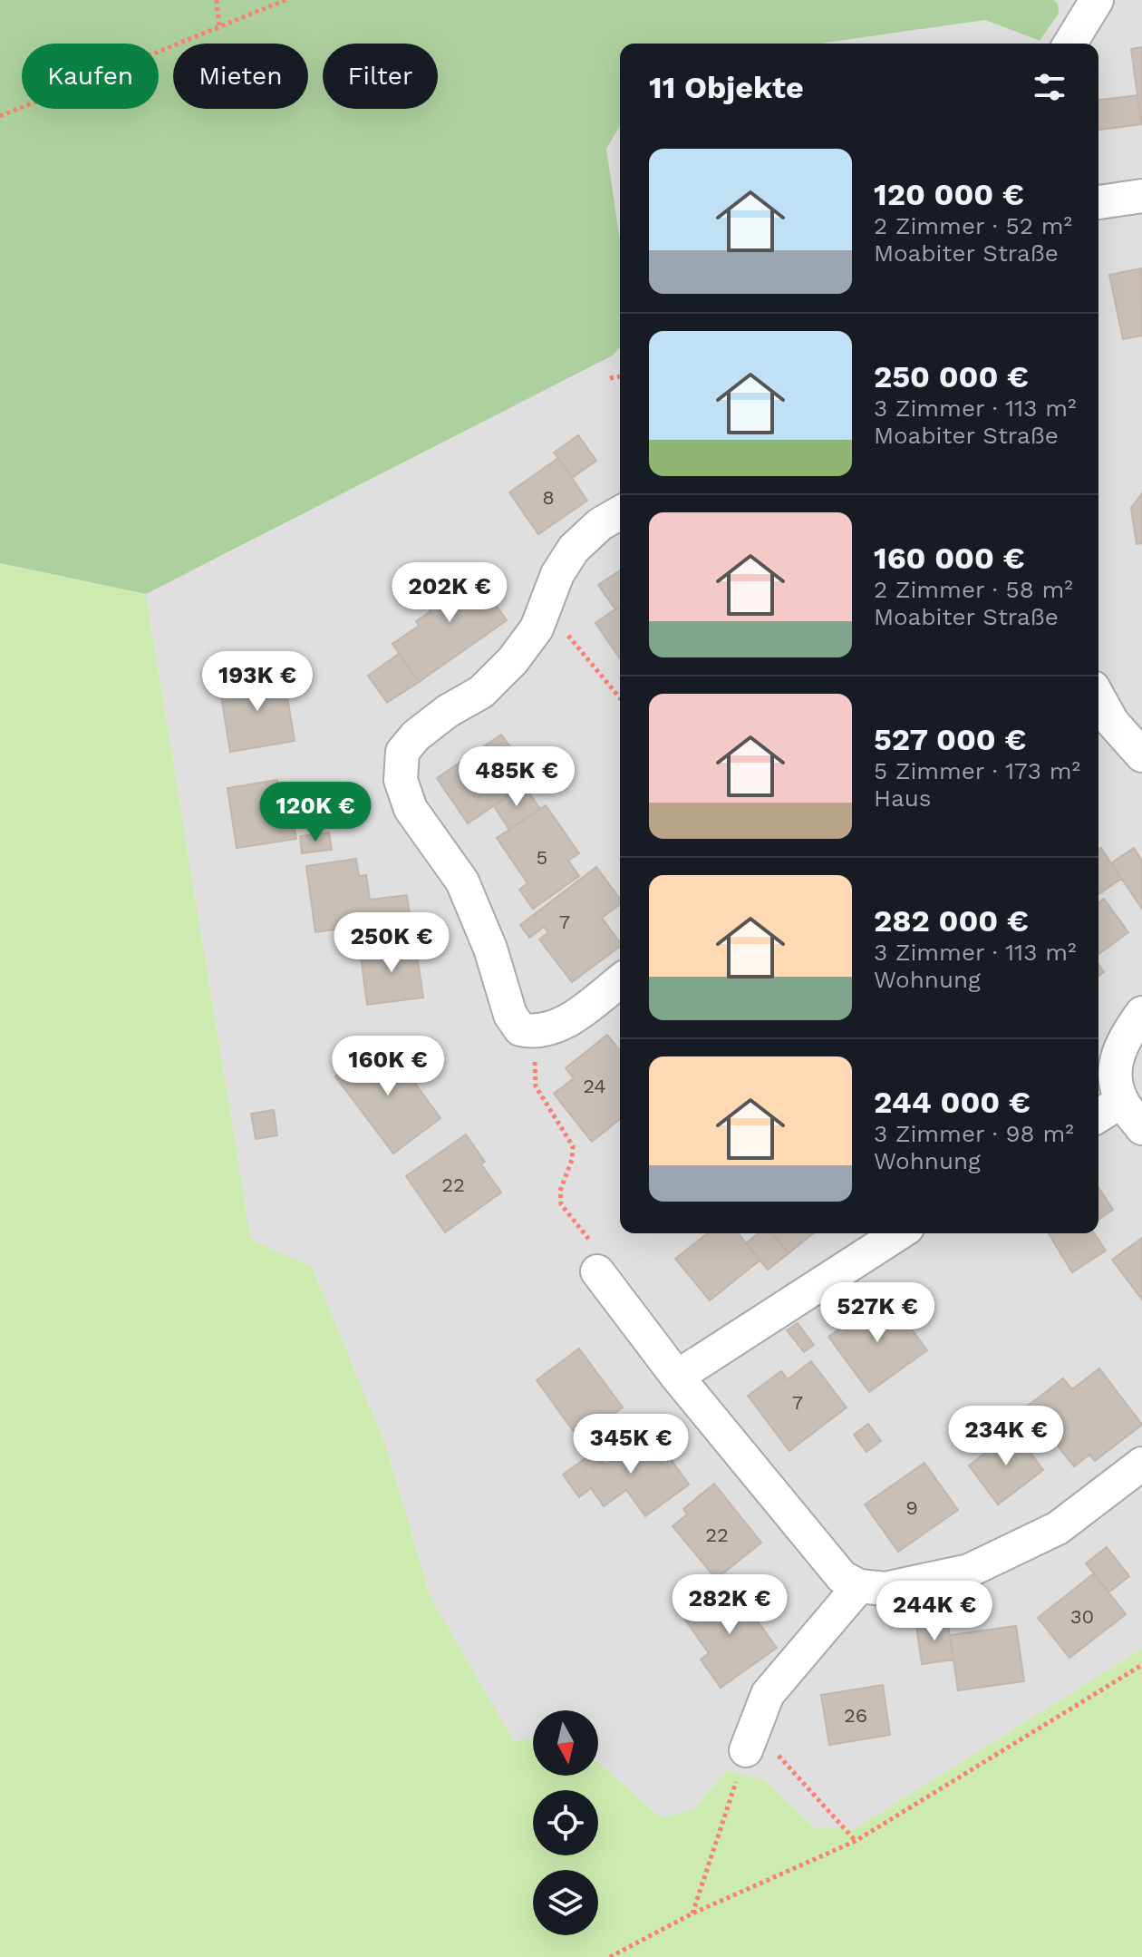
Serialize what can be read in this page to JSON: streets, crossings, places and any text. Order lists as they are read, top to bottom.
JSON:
{
  "house_numbers": [
    "8",
    "5",
    "7",
    "24",
    "22",
    "7",
    "9",
    "22",
    "30",
    "26"
  ],
  "north": "bottom",
  "page": {
    "chip": ["Kaufen", "Mieten", "Filter"],
    "heading": "11 Objekte",
    "list": [
      {
        "name": "120 000 €",
        "note": "2 Zimmer · 52 m² · Moabiter Straße"
      },
      {
        "name": "250 000 €",
        "note": "3 Zimmer · 113 m² · Moabiter Straße"
      },
      {
        "name": "160 000 €",
        "note": "2 Zimmer · 58 m² · Moabiter Straße"
      },
      {
        "name": "527 000 €",
        "note": "5 Zimmer · 173 m² · Haus"
      },
      {
        "name": "282 000 €",
        "note": "3 Zimmer · 113 m² · Wohnung"
      },
      {
        "name": "244 000 €",
        "note": "3 Zimmer · 98 m² · Wohnung"
      }
    ],
    "price": [
      "202K €",
      "193K €",
      "485K €",
      "120K €",
      "250K €",
      "160K €",
      "527K €",
      "234K €",
      "345K €",
      "282K €",
      "244K €"
    ]
  }
}
